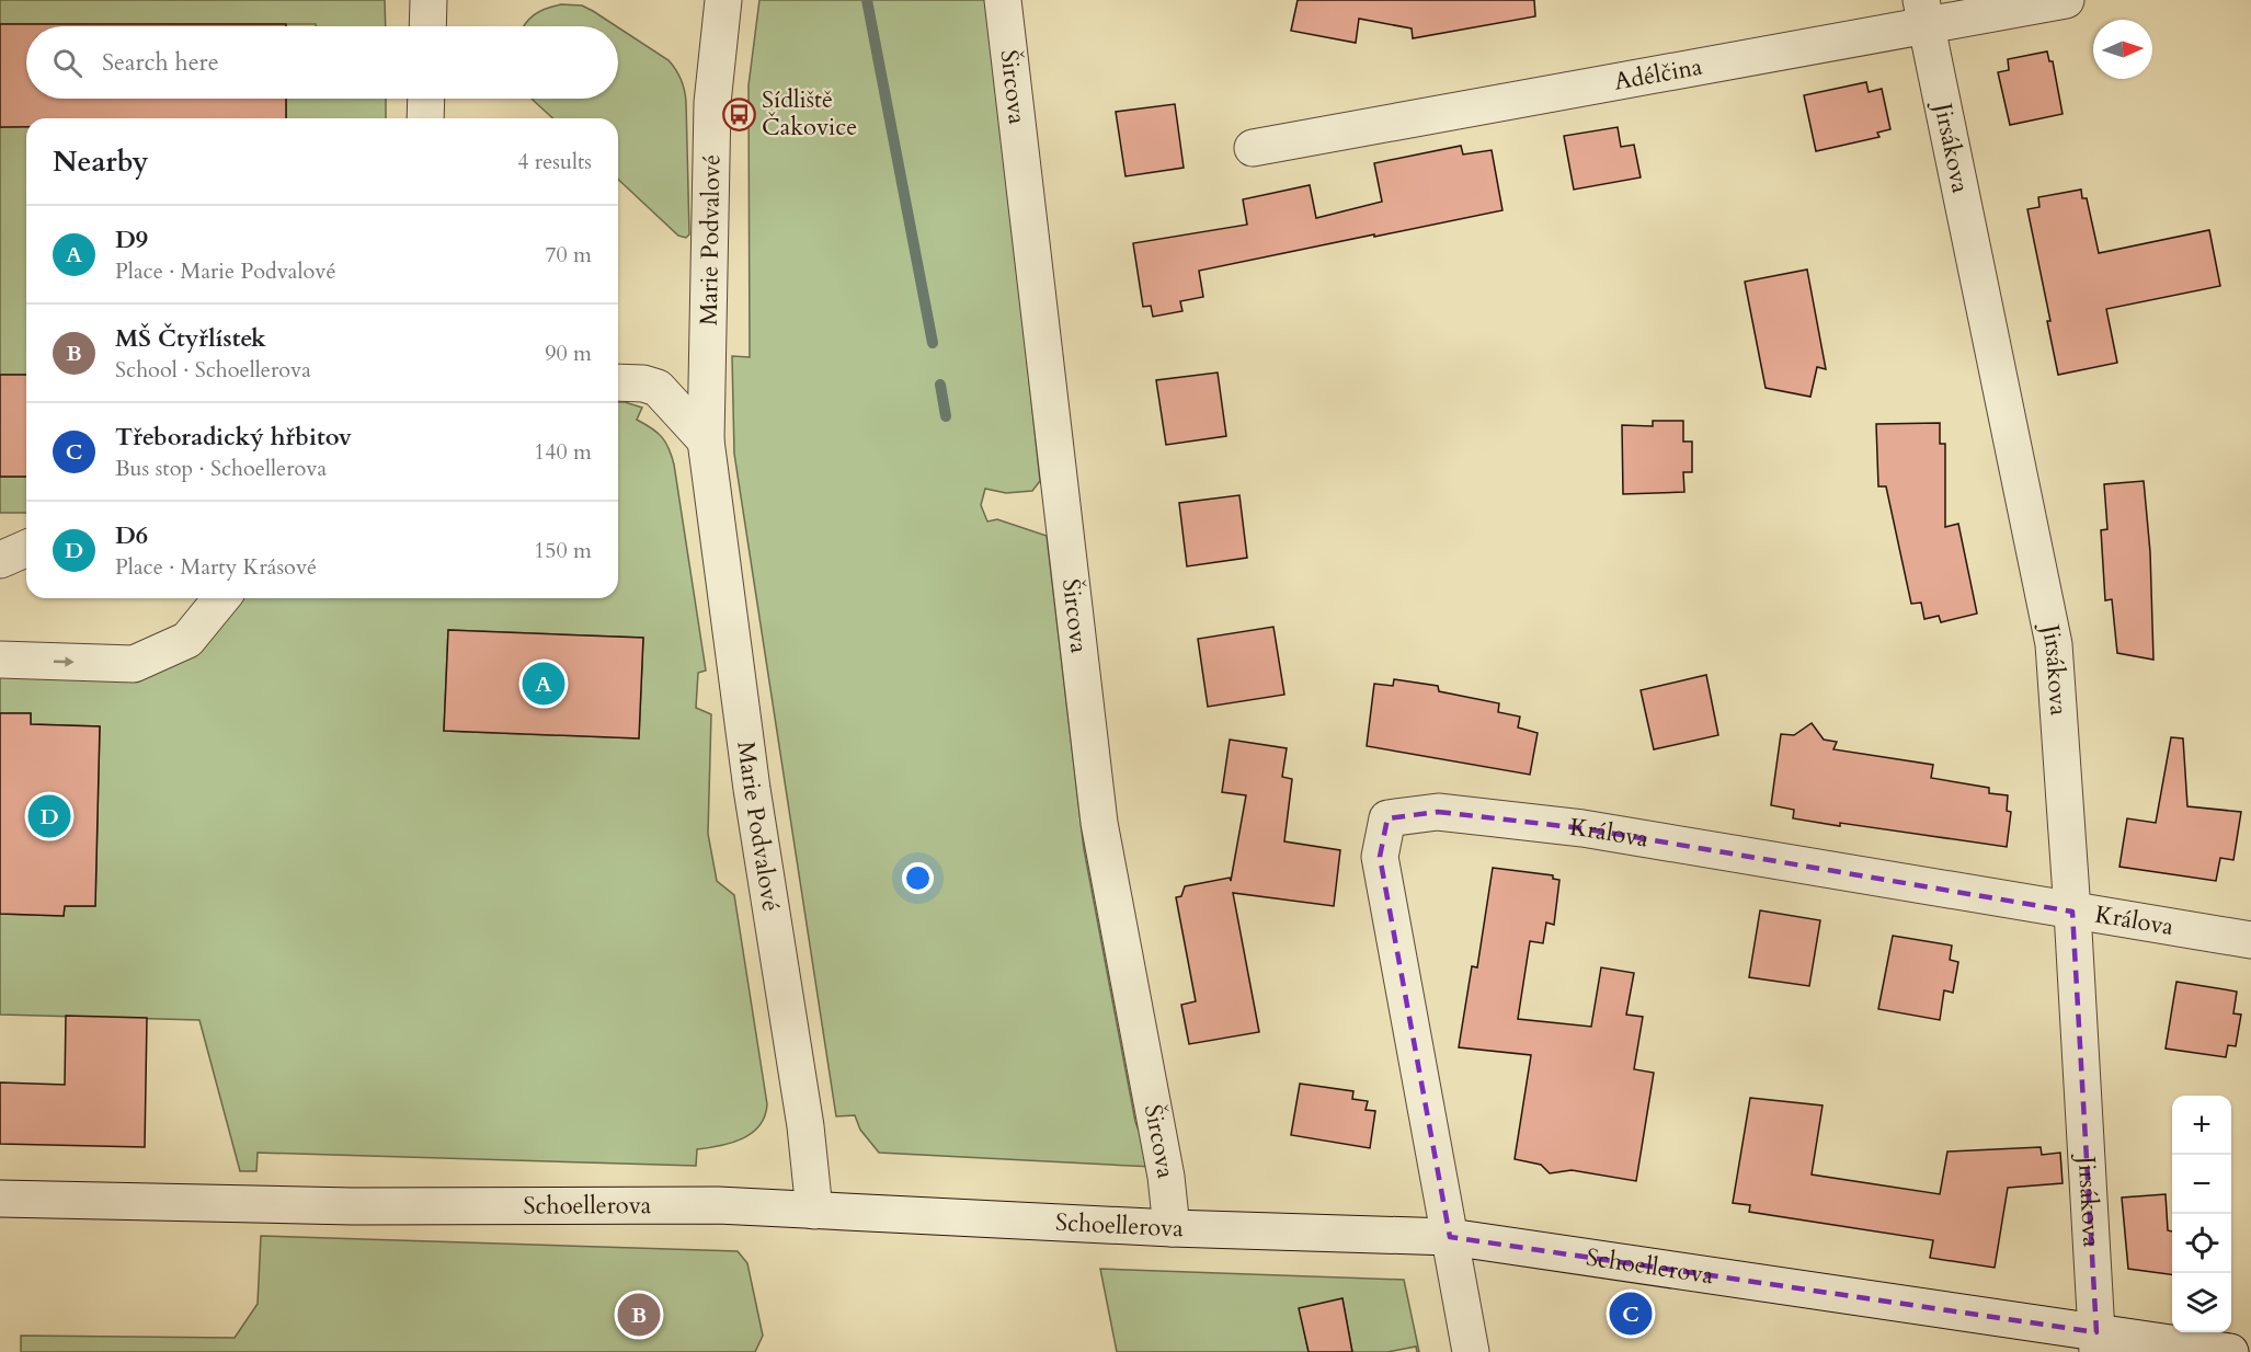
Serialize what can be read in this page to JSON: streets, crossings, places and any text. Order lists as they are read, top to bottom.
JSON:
{
  "streets": {
    "street": [
      "Adélčina",
      "Šircova",
      "Jirsákova",
      "Marie Podvalové",
      "Králova",
      "Schoellerova"
    ]
  },
  "crossings": [
    ["Adélčina", "Jirsákova"],
    ["Šircova", "Schoellerova"],
    ["Jirsákova", "Králova"],
    ["Jirsákova", "Schoellerova"],
    ["Marie Podvalové", "Schoellerova"],
    ["Králova", "Schoellerova"]
  ],
  "places": {
    "bus stop": ["Sídliště Čakovice"]
  },
  "north": "right",
  "page": {
    "search": "Search here",
    "heading": ["Nearby", "4 results"],
    "list": [
      {
        "mark": "A",
        "name": "D9",
        "note": "Place · Marie Podvalové",
        "value": "70 m"
      },
      {
        "mark": "B",
        "name": "MŠ Čtyřlístek",
        "note": "School · Schoellerova",
        "value": "90 m"
      },
      {
        "mark": "C",
        "name": "Třeboradický hřbitov",
        "note": "Bus stop · Schoellerova",
        "value": "140 m"
      },
      {
        "mark": "D",
        "name": "D6",
        "note": "Place · Marty Krásové",
        "value": "150 m"
      }
    ],
    "pins": [
      "A",
      "D",
      "C",
      "B"
    ],
    "map_buttons": ["+", "−"]
  }
}
